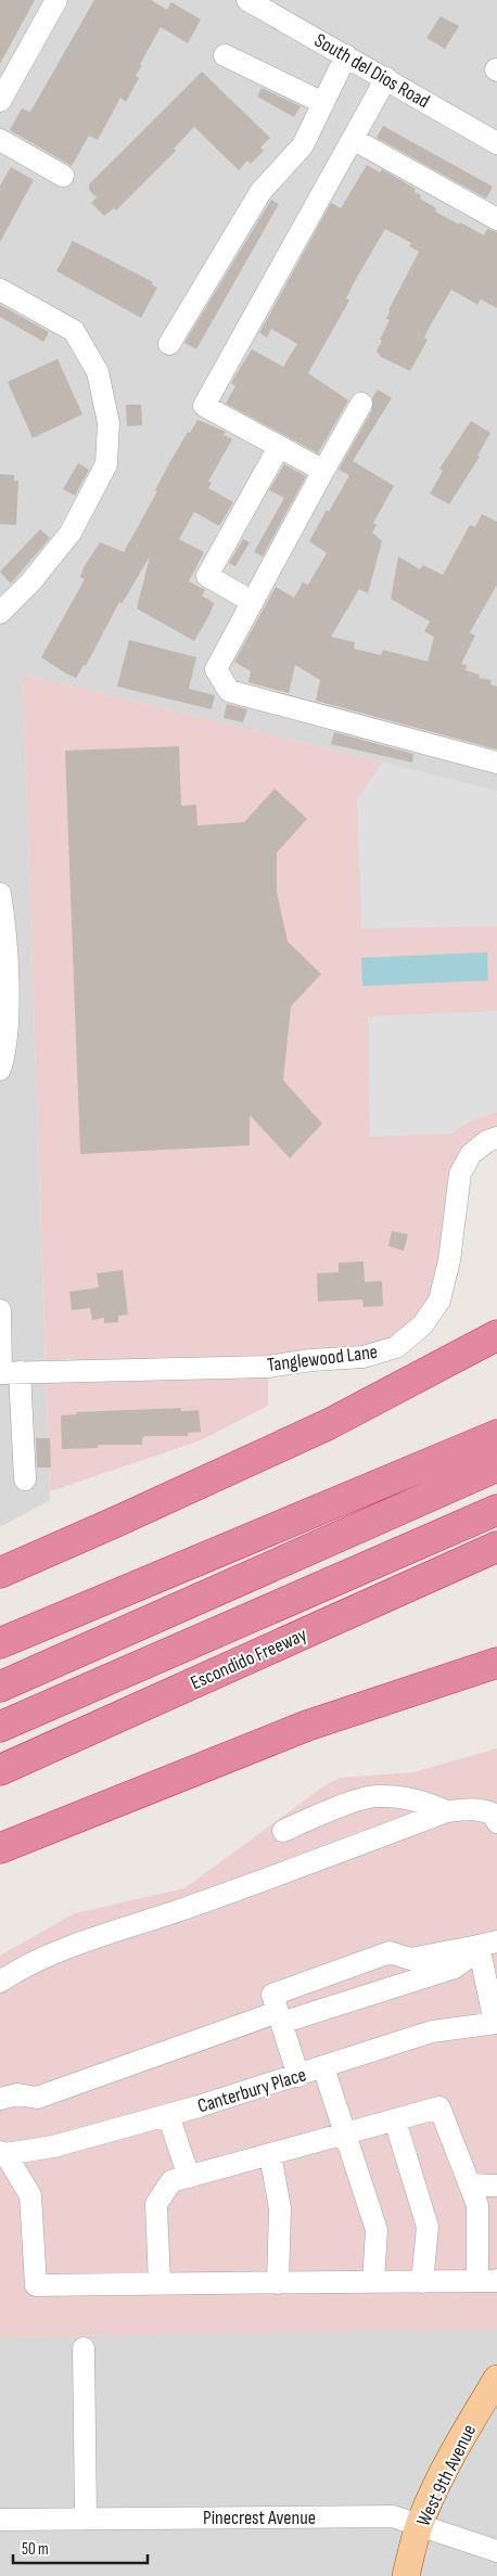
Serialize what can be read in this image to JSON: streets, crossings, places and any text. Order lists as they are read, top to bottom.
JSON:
{
  "streets": {
    "highway": ["Escondido Freeway"],
    "main road": ["West 9th Avenue"],
    "street": [
      "South del Dios Road",
      "Tanglewood Lane",
      "Canterbury Place",
      "Pinecrest Avenue"
    ]
  },
  "crossings": [
    ["West 9th Avenue", "Pinecrest Avenue"]
  ],
  "scale_bar": "50 m"
}
